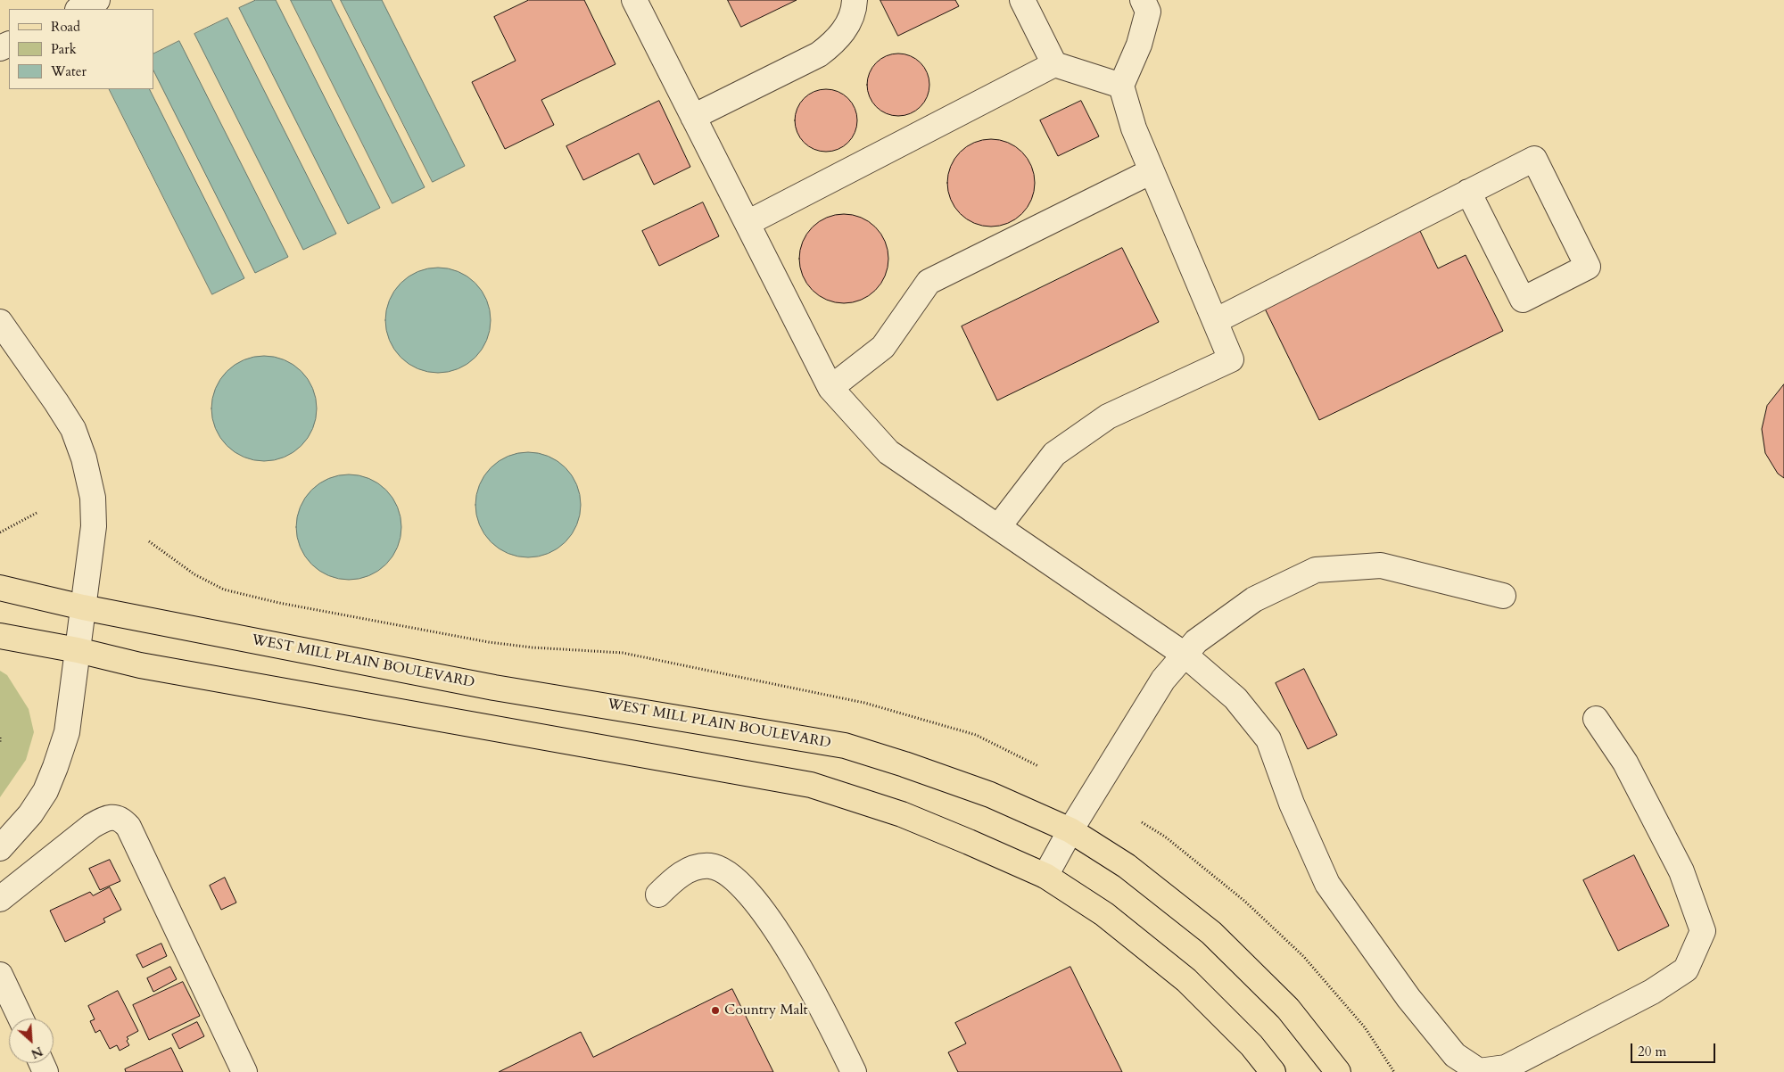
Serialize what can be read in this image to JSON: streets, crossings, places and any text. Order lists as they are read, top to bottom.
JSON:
{
  "streets": {
    "main road": ["WEST MILL PLAIN BOULEVARD"]
  },
  "places": ["Country Malt"],
  "legend": ["Road", "Park", "Water"],
  "scale_bar": "20 m",
  "north": "bottom right"
}
